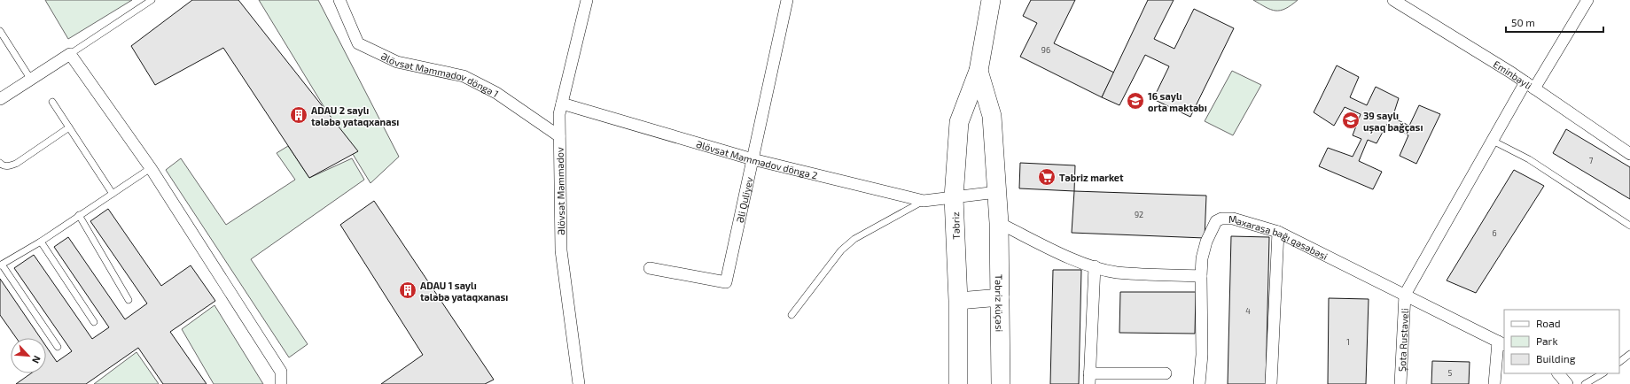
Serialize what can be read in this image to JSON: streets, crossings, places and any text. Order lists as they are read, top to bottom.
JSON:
{
  "streets": {
    "main road": ["Təbriz", "Təbriz küçəsi"],
    "street": [
      "Eminbəyli",
      "Əlövsət Məmmədov döngə 1",
      "Əlövsət Məmmədov döngə 2",
      "Əlövsət Məmmədov",
      "Əli Quliyev",
      "Maxarasa bağı qəsəbəsi",
      "Şota Rustaveli"
    ]
  },
  "crossings": [
    ["Əlövsət Məmmədov döngə 1", "Əlövsət Məmmədov"],
    ["Əlövsət Məmmədov döngə 2", "Əlövsət Məmmədov"],
    ["Əlövsət Məmmədov döngə 2", "Əli Quliyev"],
    ["Əlövsət Məmmədov döngə 2", "Təbriz"],
    ["Təbriz", "Təbriz küçəsi"],
    ["Maxarasa bağı qəsəbəsi", "Şota Rustaveli"]
  ],
  "places": {
    "school or university": ["16 saylı orta məktəbı", "39 saylı uşaq bağçası"],
    "building": ["ADAU 2 saylı tələbə yataqxanası", "ADAU 1 saylı tələbə yataqxanası"],
    "supermarket": ["Təbriz market"]
  },
  "house_numbers": [
    "96",
    "7",
    "92",
    "6",
    "4",
    "1",
    "5"
  ],
  "legend": ["Road", "Park", "Building"],
  "scale_bar": "50 m",
  "north": "bottom right"
}
